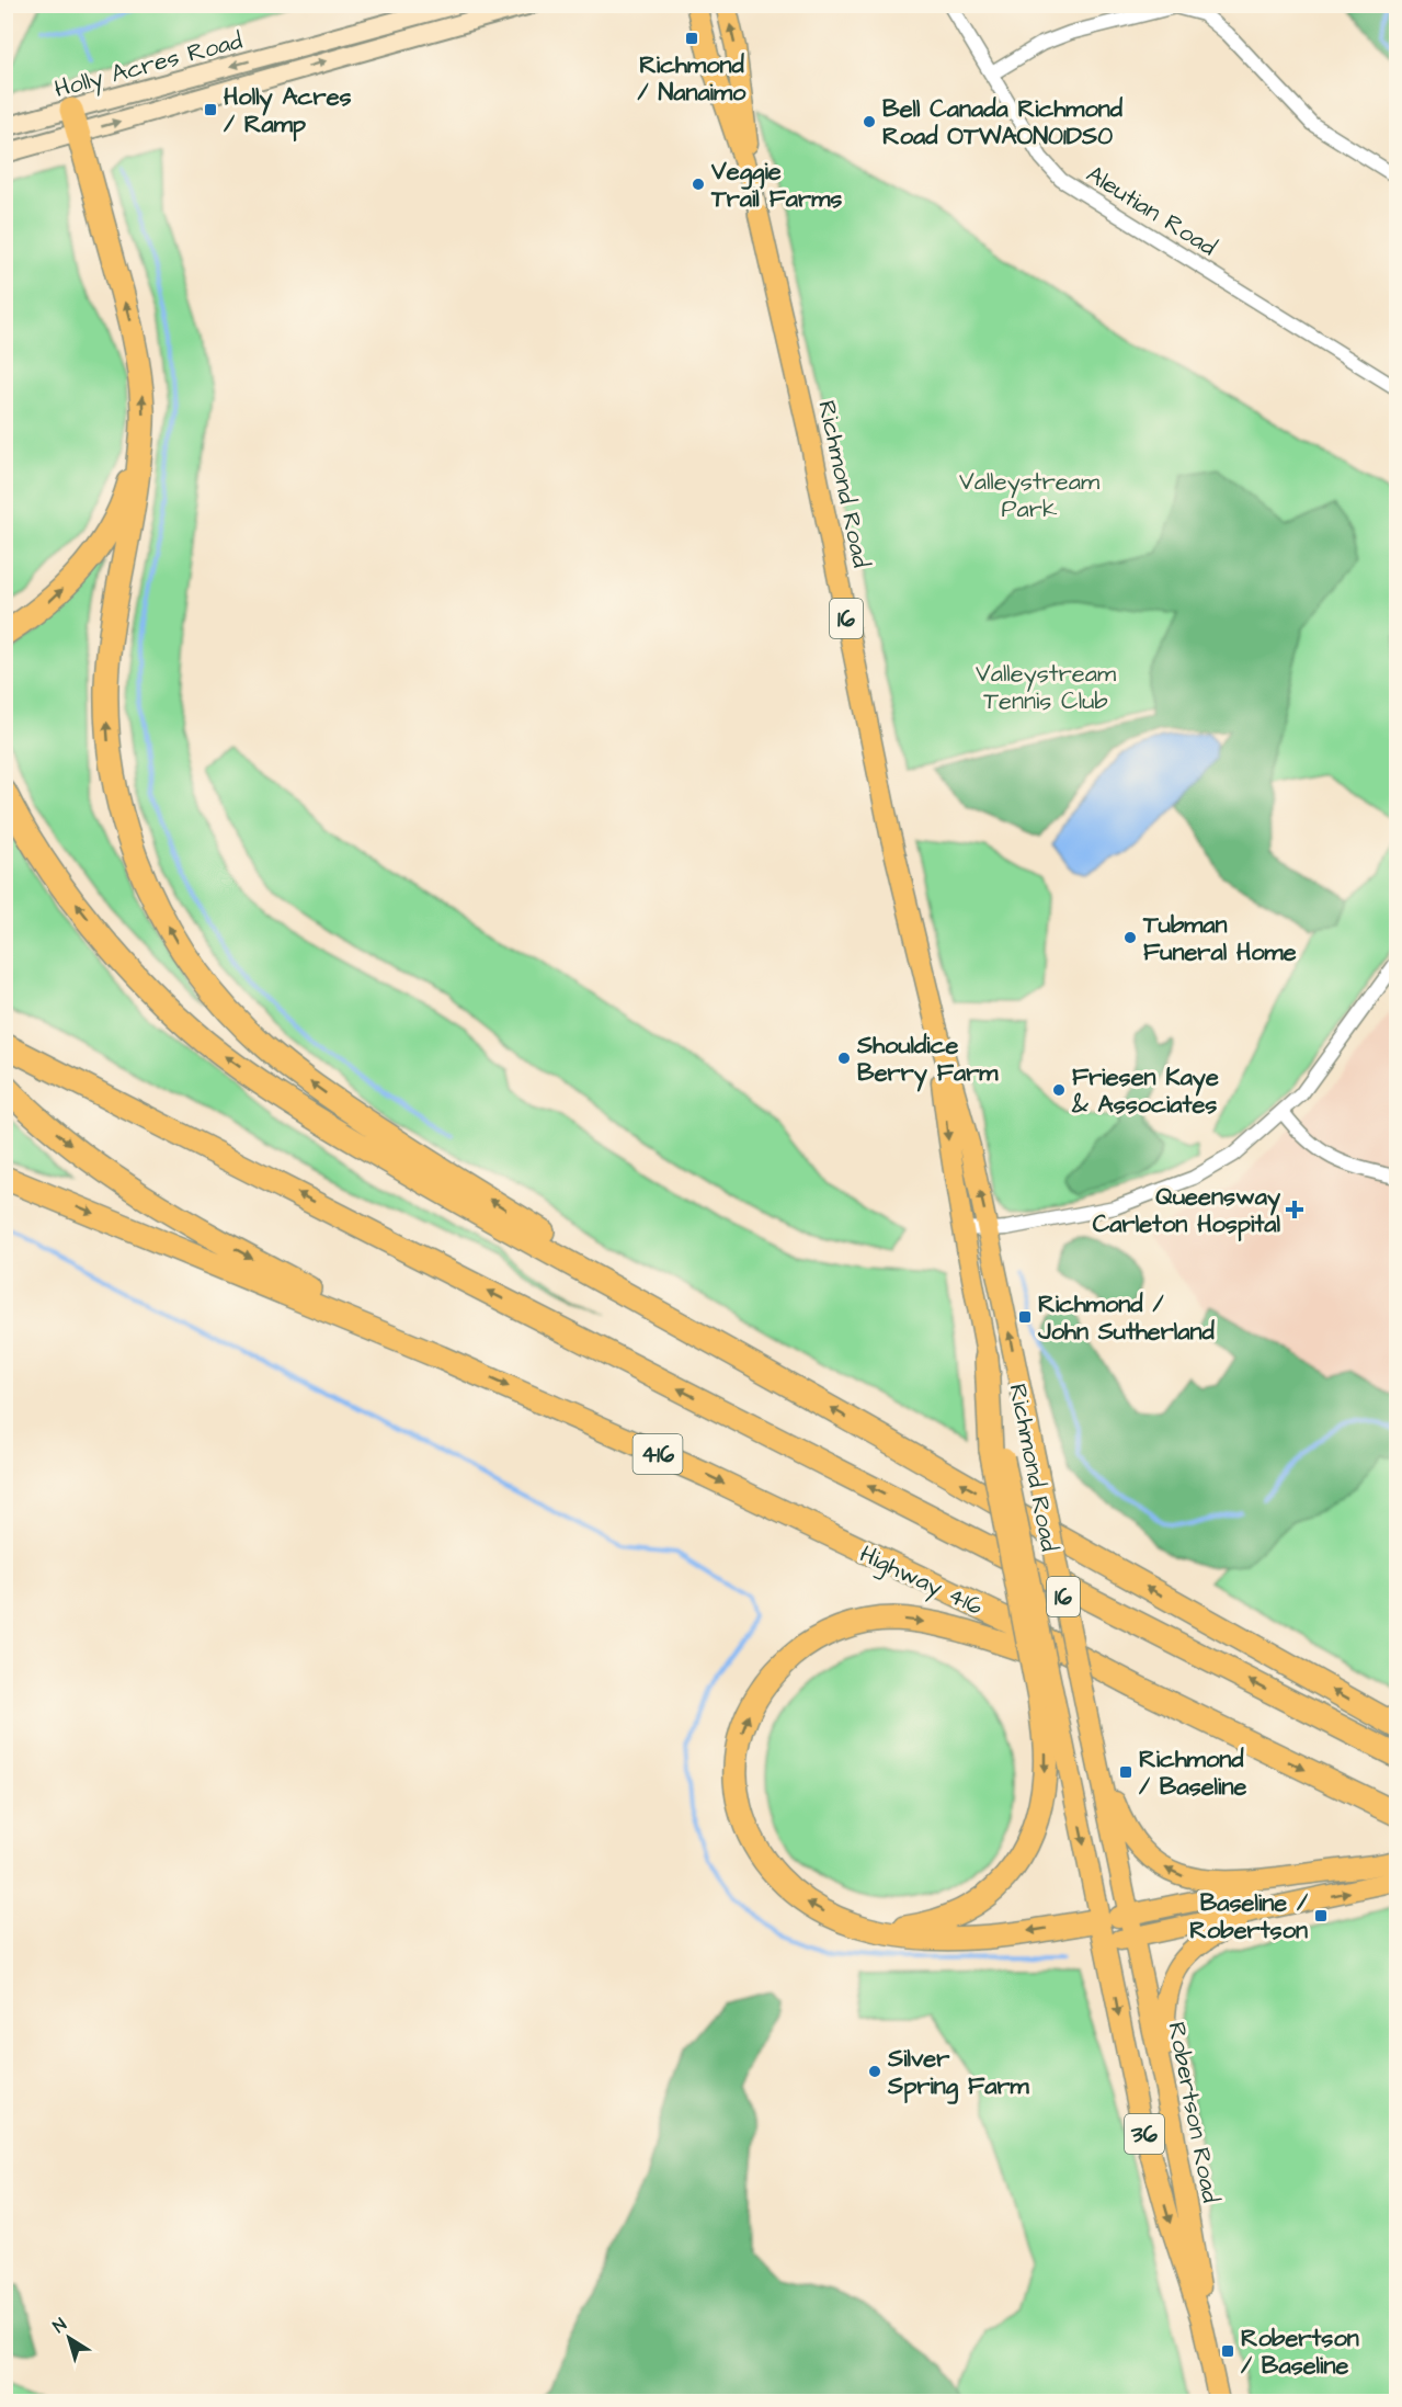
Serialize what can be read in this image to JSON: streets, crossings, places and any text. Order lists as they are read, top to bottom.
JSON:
{
  "streets": {
    "highway": ["416", "Highway 416"],
    "main road": [
      "Holly Acres Road",
      "Richmond Road",
      "16",
      "Robertson Road",
      "36"
    ],
    "street": ["Aleutian Road"]
  },
  "crossings": [
    ["Richmond Road", "Robertson Road"]
  ],
  "parks": ["Valleystream Park", "Valleystream Tennis Club"],
  "places": {
    "transit": [
      "Richmond / Nanaimo",
      "Holly Acres / Ramp",
      "Richmond / John Sutherland",
      "Richmond / Baseline",
      "Baseline / Robertson",
      "Robertson / Baseline"
    ],
    "other": [
      "Bell Canada Richmond Road OTWAON01DS0",
      "Veggie Trail Farms",
      "Tubman Funeral Home",
      "Shouldice Berry Farm",
      "Friesen Kaye & Associates",
      "Silver Spring Farm"
    ],
    "health": ["Queensway Carleton Hospital"]
  },
  "north": "top left"
}
